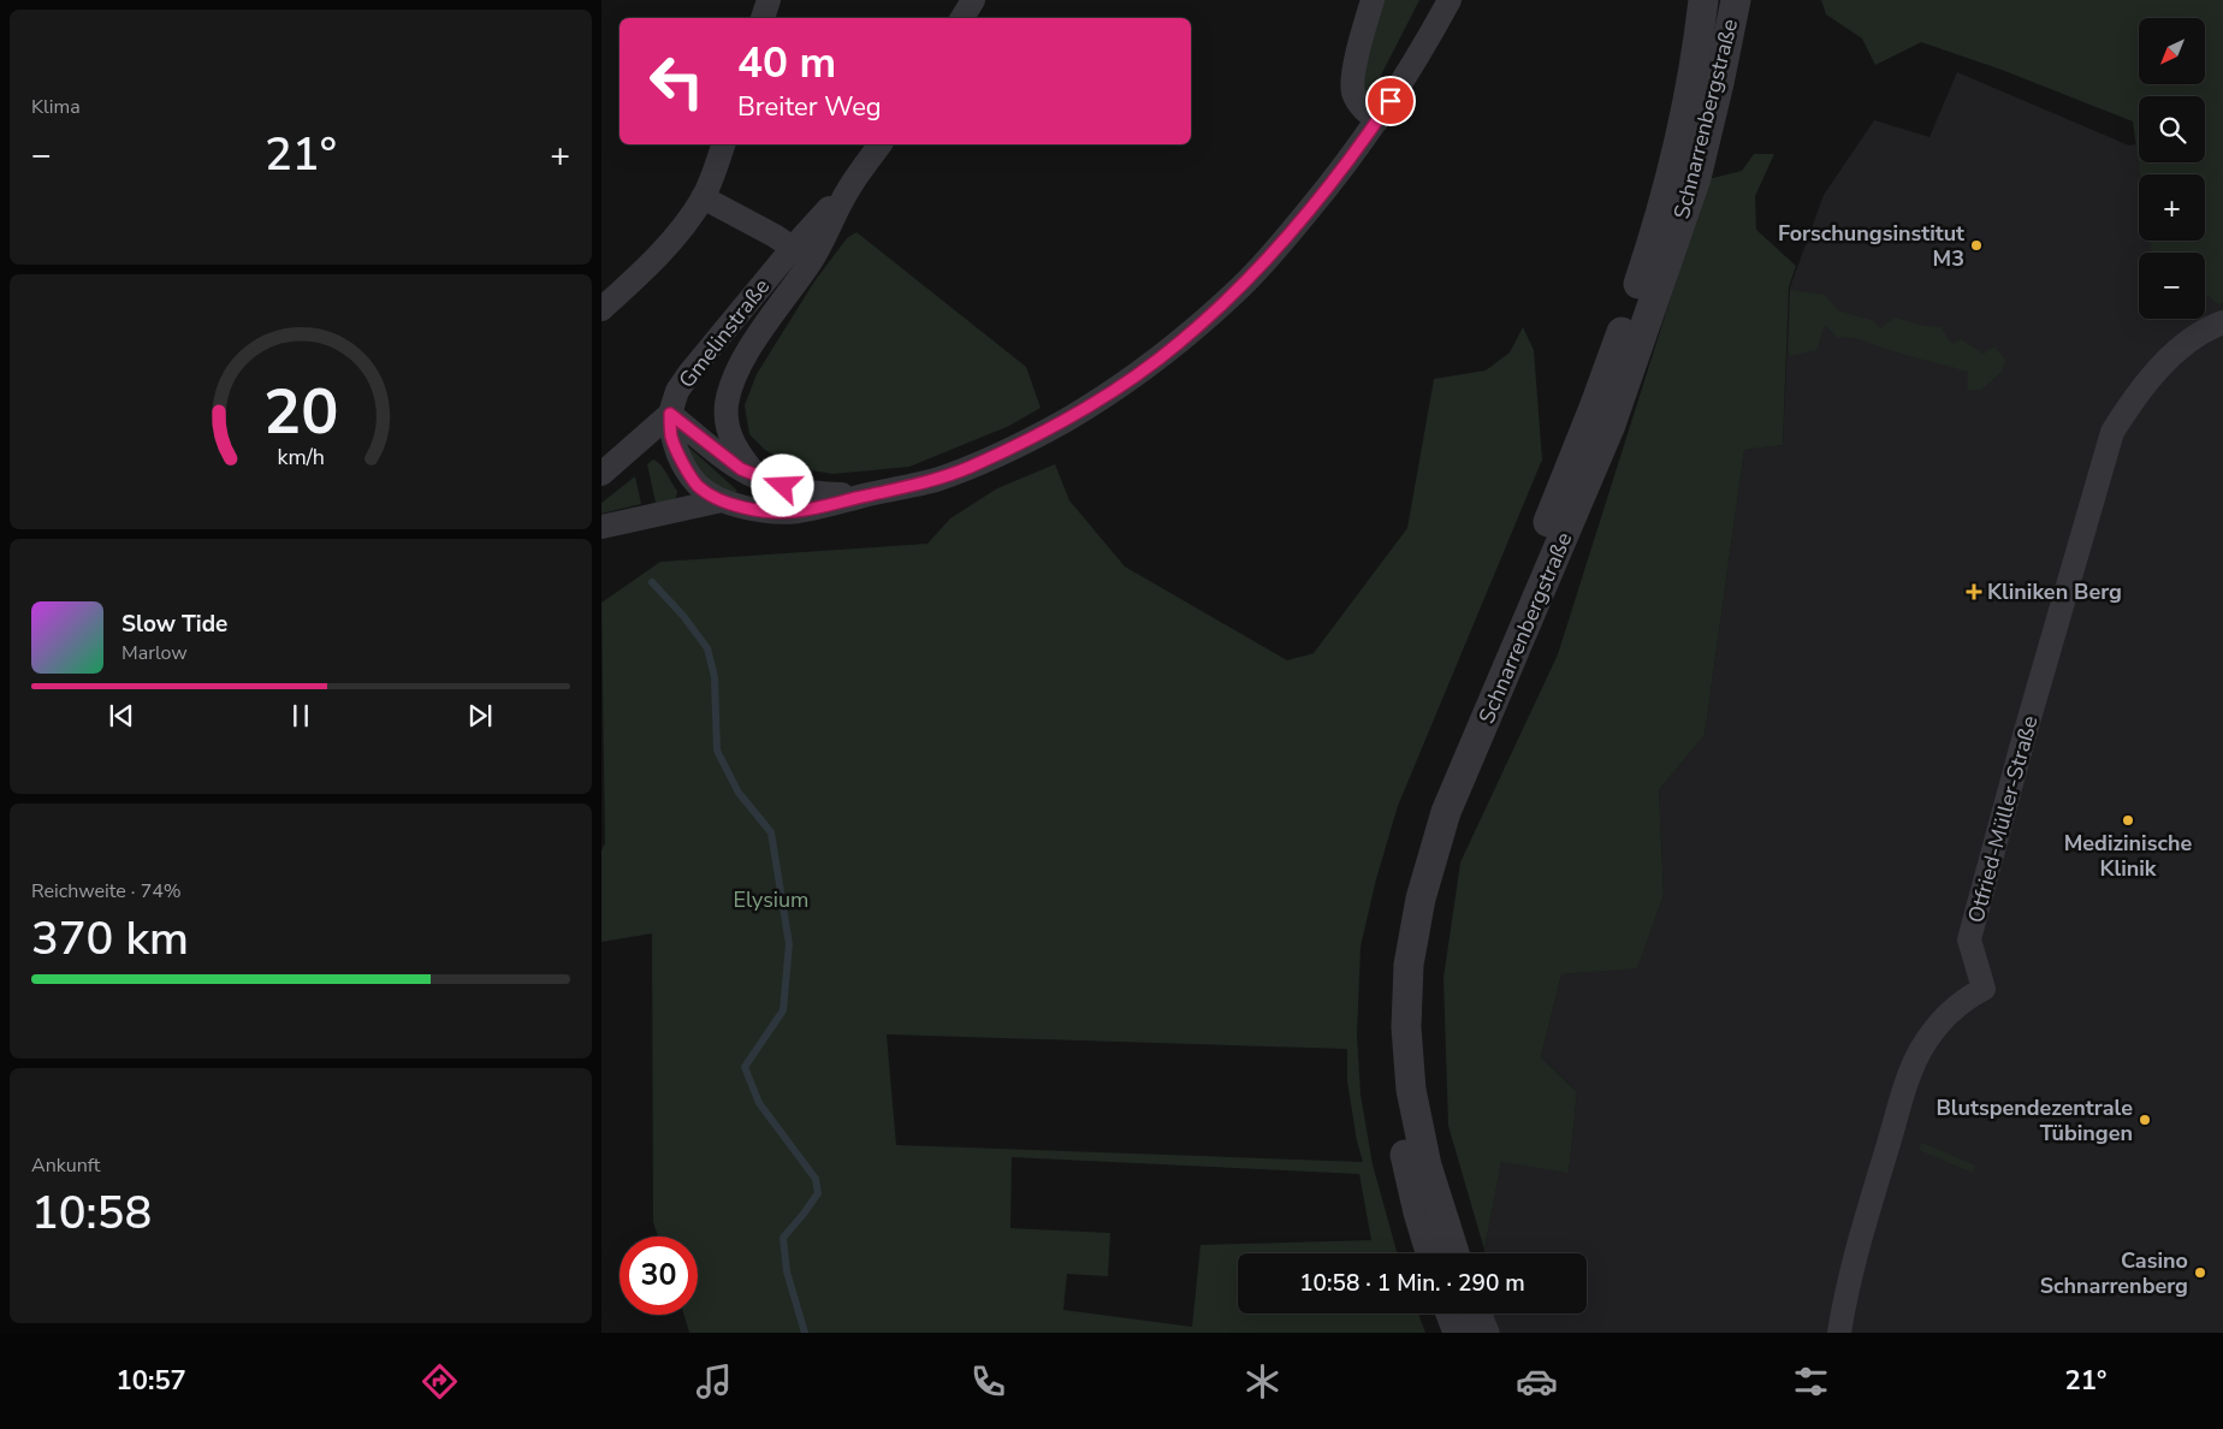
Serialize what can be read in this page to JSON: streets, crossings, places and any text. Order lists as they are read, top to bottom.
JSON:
{
  "streets": {
    "street": ["Schnarrenbergstraße", "Gmelinstraße", "Otfried-Müller-Straße"]
  },
  "parks": ["Elysium"],
  "places": {
    "other": [
      "Forschungsinstitut M3",
      "Medizinische Klinik",
      "Blutspendezentrale Tübingen",
      "Casino Schnarrenberg"
    ],
    "health": ["Kliniken Berg"]
  },
  "north": "bottom left",
  "page": {
    "tile": [
      "Klima",
      ["Reichweite · 74%", "370 km"],
      ["Ankunft", "10:58"]
    ],
    "map_buttons": ["+", "−"],
    "turn": ["40 m", "Breiter Weg"],
    "heat": ["−", "21°", "+"],
    "song": ["Slow Tide", "Marlow"],
    "limit": "30",
    "trip": "10:58 · 1 Min. · 290 m",
    "tabs": ["10:57", "21°"],
    "gauge": ["20", "km/h"]
  }
}
